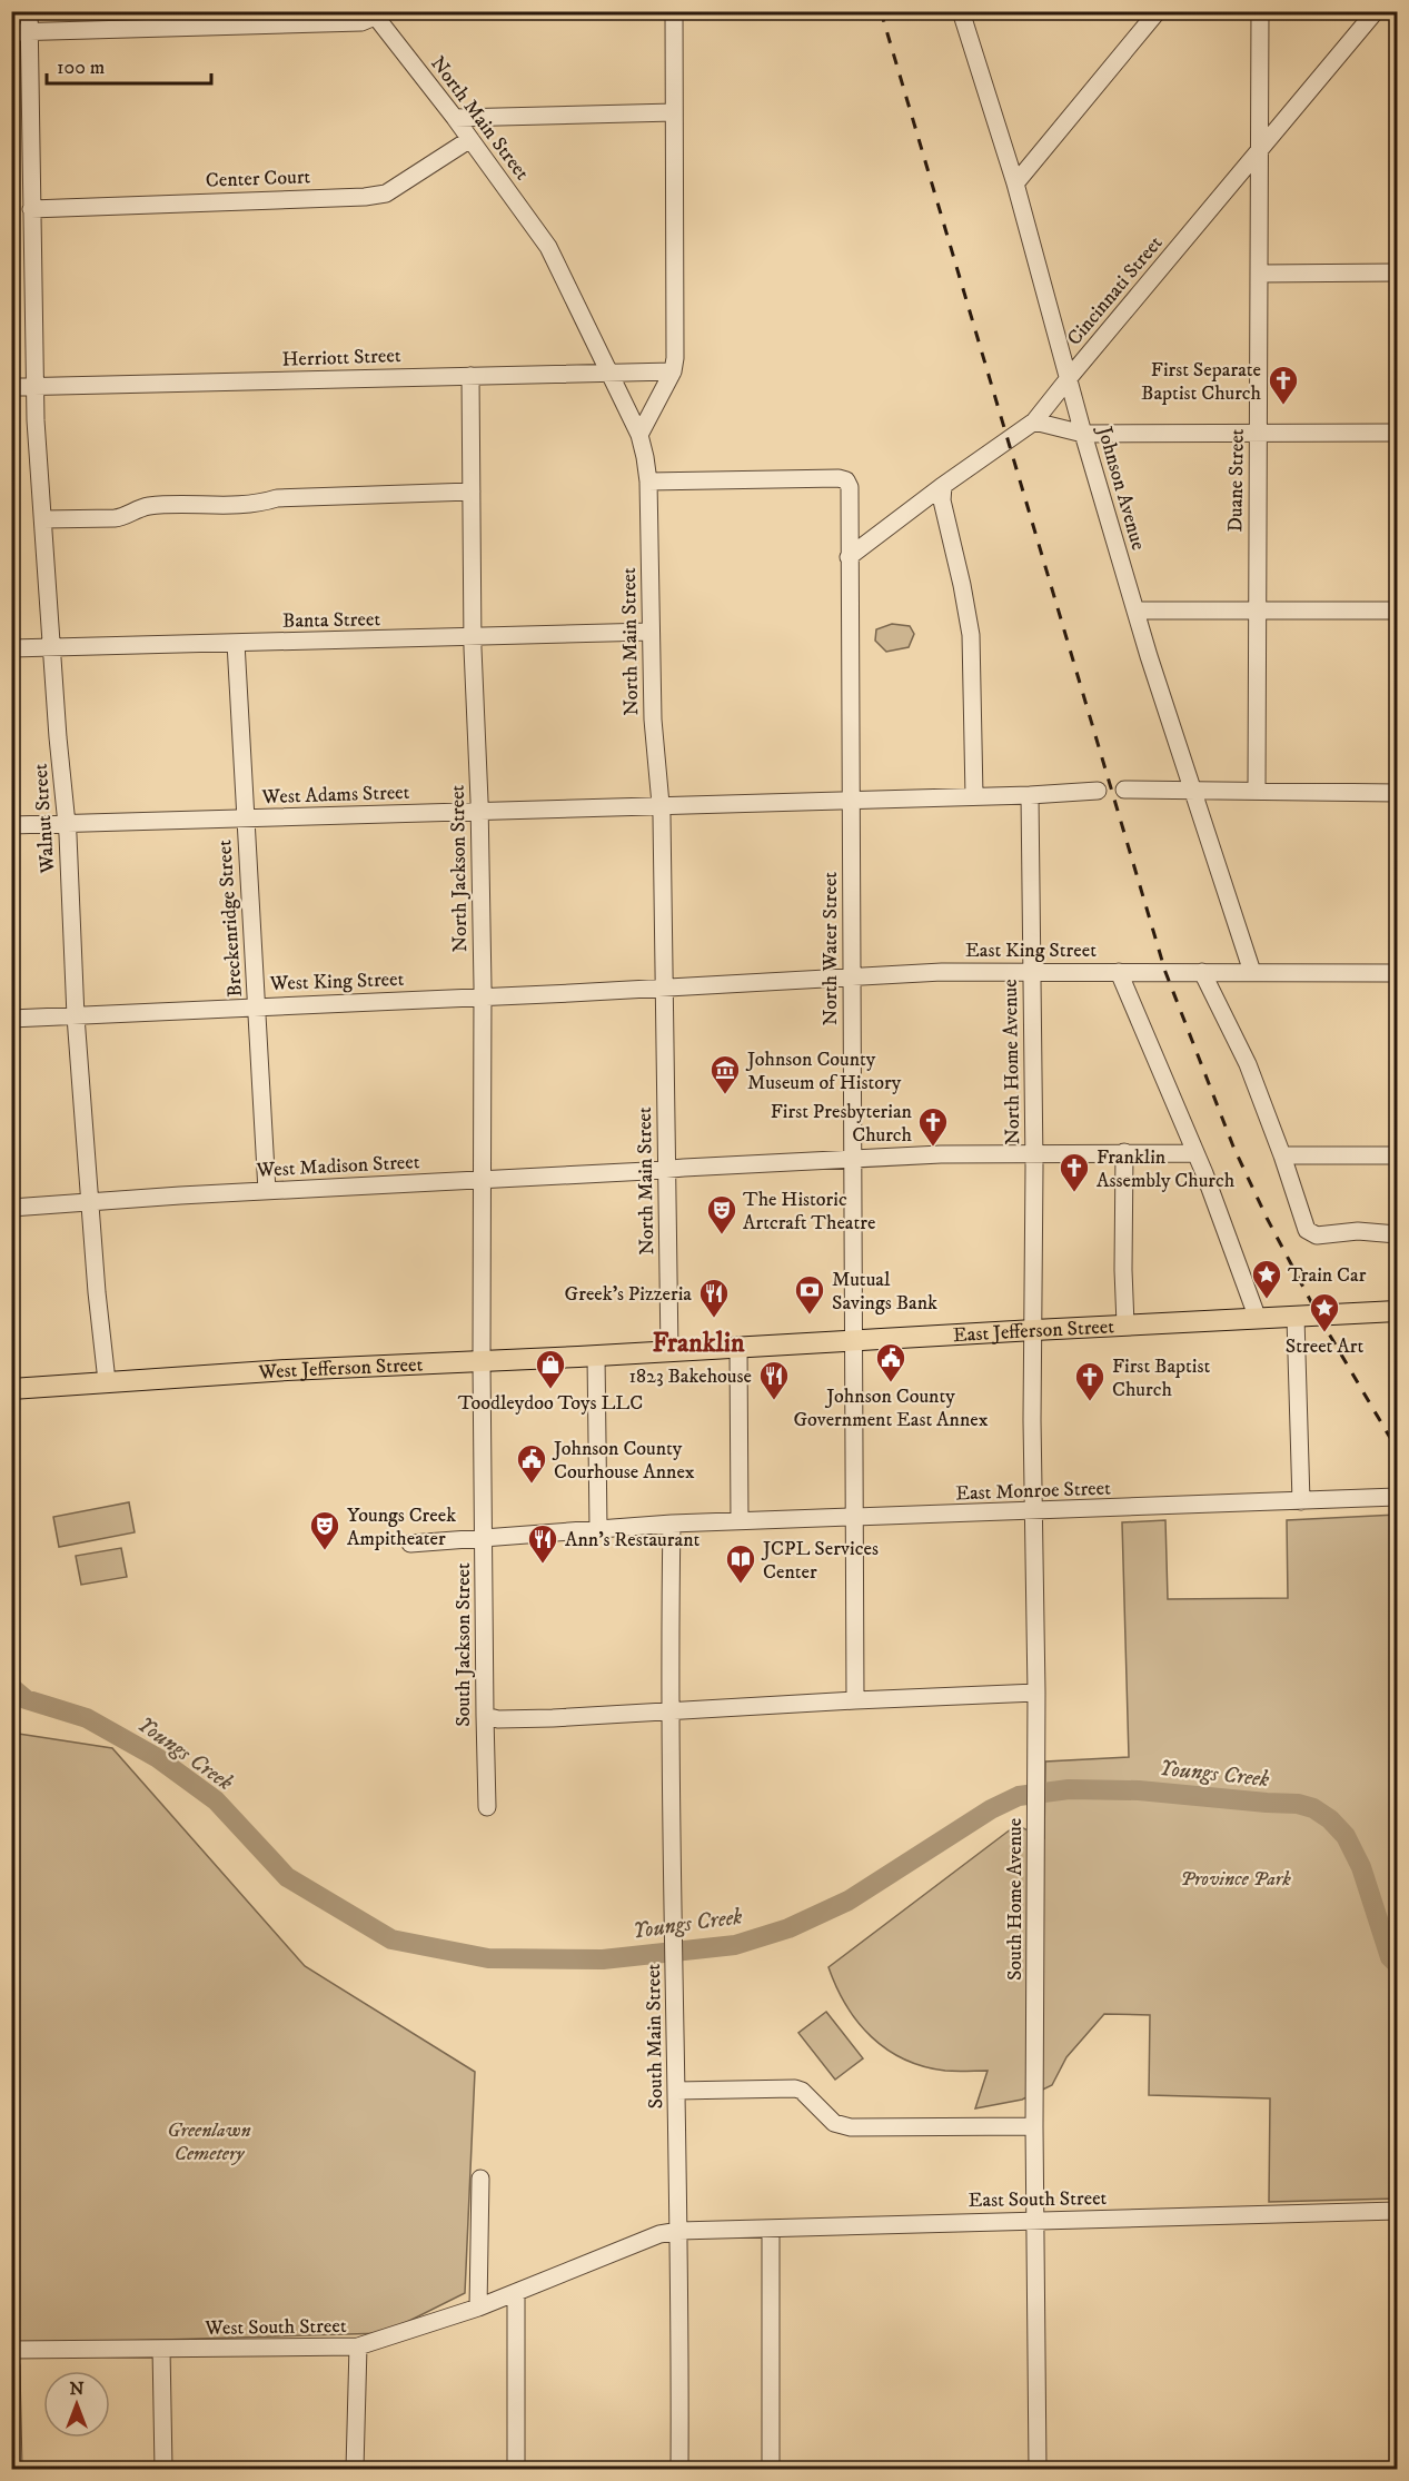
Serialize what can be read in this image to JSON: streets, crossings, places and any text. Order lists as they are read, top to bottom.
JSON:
{
  "streets": {
    "main road": ["East Jefferson Street", "West Jefferson Street"],
    "street": [
      "North Main Street",
      "Center Court",
      "Cincinnati Street",
      "Herriott Street",
      "Duane Street",
      "Johnson Avenue",
      "Banta Street",
      "West Adams Street",
      "Walnut Street",
      "North Jackson Street",
      "Breckenridge Street",
      "North Water Street",
      "East King Street",
      "West King Street",
      "North Home Avenue",
      "West Madison Street",
      "East Monroe Street",
      "South Jackson Street",
      "South Home Avenue",
      "South Main Street",
      "East South Street",
      "West South Street"
    ]
  },
  "crossings": [
    ["North Main Street", "Center Court"],
    ["North Main Street", "Herriott Street"],
    ["North Main Street", "Banta Street"],
    ["North Main Street", "West Adams Street"],
    ["North Main Street", "North Water Street"],
    ["North Main Street", "East King Street"],
    ["North Main Street", "West King Street"],
    ["North Main Street", "West Madison Street"],
    ["North Main Street", "East Jefferson Street"],
    ["North Main Street", "West Jefferson Street"],
    ["Center Court", "Walnut Street"],
    ["Cincinnati Street", "Duane Street"],
    ["Cincinnati Street", "Johnson Avenue"],
    ["Cincinnati Street", "North Water Street"],
    ["Herriott Street", "Walnut Street"],
    ["Herriott Street", "North Jackson Street"],
    ["Johnson Avenue", "East King Street"],
    ["Banta Street", "Walnut Street"],
    ["Banta Street", "North Jackson Street"],
    ["Banta Street", "Breckenridge Street"],
    ["West Adams Street", "Walnut Street"],
    ["West Adams Street", "North Jackson Street"],
    ["West Adams Street", "Breckenridge Street"],
    ["West Adams Street", "North Water Street"],
    ["West Adams Street", "North Home Avenue"],
    ["Walnut Street", "West King Street"],
    ["Walnut Street", "West Madison Street"],
    ["Walnut Street", "West Jefferson Street"],
    ["North Jackson Street", "West King Street"],
    ["North Jackson Street", "West Madison Street"],
    ["North Jackson Street", "West Jefferson Street"],
    ["North Jackson Street", "South Jackson Street"],
    ["Breckenridge Street", "West King Street"],
    ["Breckenridge Street", "West Madison Street"],
    ["North Water Street", "East King Street"],
    ["North Water Street", "West Madison Street"],
    ["North Water Street", "East Jefferson Street"],
    ["North Water Street", "East Monroe Street"],
    ["East King Street", "West King Street"],
    ["East King Street", "North Home Avenue"],
    ["North Home Avenue", "West Madison Street"],
    ["North Home Avenue", "East Jefferson Street"],
    ["North Home Avenue", "South Home Avenue"],
    ["East Jefferson Street", "West Jefferson Street"],
    ["East Jefferson Street", "South Home Avenue"],
    ["West Jefferson Street", "South Jackson Street"],
    ["East Monroe Street", "South Jackson Street"],
    ["East Monroe Street", "South Home Avenue"],
    ["East Monroe Street", "South Main Street"],
    ["South Home Avenue", "East South Street"],
    ["South Main Street", "East South Street"],
    ["South Main Street", "West South Street"],
    ["East South Street", "West South Street"]
  ],
  "districts": ["Franklin"],
  "water": ["Youngs Creek"],
  "parks": ["Province Park", "Greenlawn Cemetery"],
  "places": {
    "church": [
      "First Separate Baptist Church",
      "First Presbyterian Church",
      "Franklin Assembly Church",
      "First Baptist Church"
    ],
    "museum": ["Johnson County Museum of History"],
    "theatre": ["The Historic Artcraft Theatre", "Youngs Creek Ampitheater"],
    "place": ["Train Car", "Street Art"],
    "bank": ["Mutual Savings Bank"],
    "restaurant": ["Greek's Pizzeria", "1823 Bakehouse", "Ann's Restaurant"],
    "public building": ["Johnson County Government East Annex", "Johnson County Courhouse Annex"],
    "shop": ["Toodleydoo Toys LLC"],
    "library": ["JCPL Services Center"]
  },
  "scale_bar": "100 m",
  "north": "top"
}
